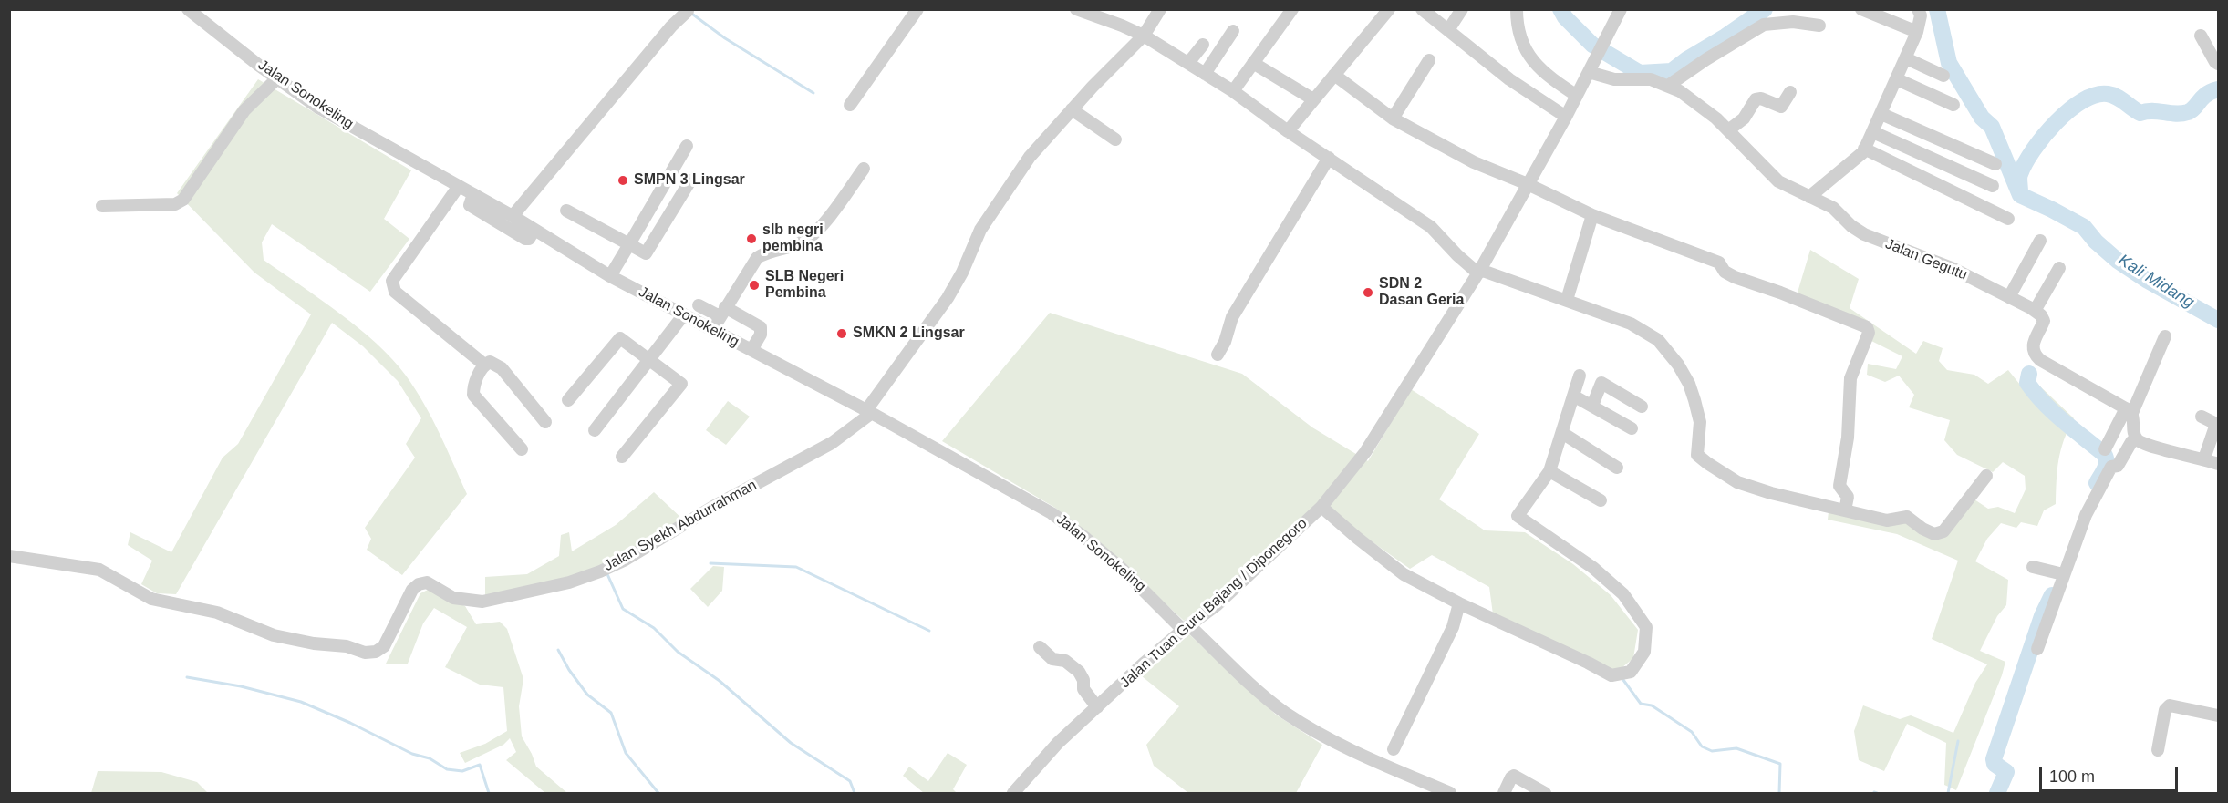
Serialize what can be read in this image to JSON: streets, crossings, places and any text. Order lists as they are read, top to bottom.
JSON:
{
  "streets": {
    "street": [
      "Jalan Sonokeling",
      "Jalan Gegutu",
      "Jalan Syekh Abdurrahman",
      "Jalan Tuan Guru Bajang / Diponegoro"
    ]
  },
  "crossings": [
    ["Jalan Sonokeling", "Jalan Syekh Abdurrahman"],
    ["Jalan Sonokeling", "Jalan Tuan Guru Bajang / Diponegoro"],
    ["Jalan Gegutu", "Jalan Tuan Guru Bajang / Diponegoro"]
  ],
  "water": ["Kali Midang"],
  "places": [
    "SMPN 3 Lingsar",
    "slb negri pembina",
    "SLB Negeri Pembina",
    "SDN 2 Dasan Geria",
    "SMKN 2 Lingsar"
  ],
  "scale_bar": "100 m"
}
